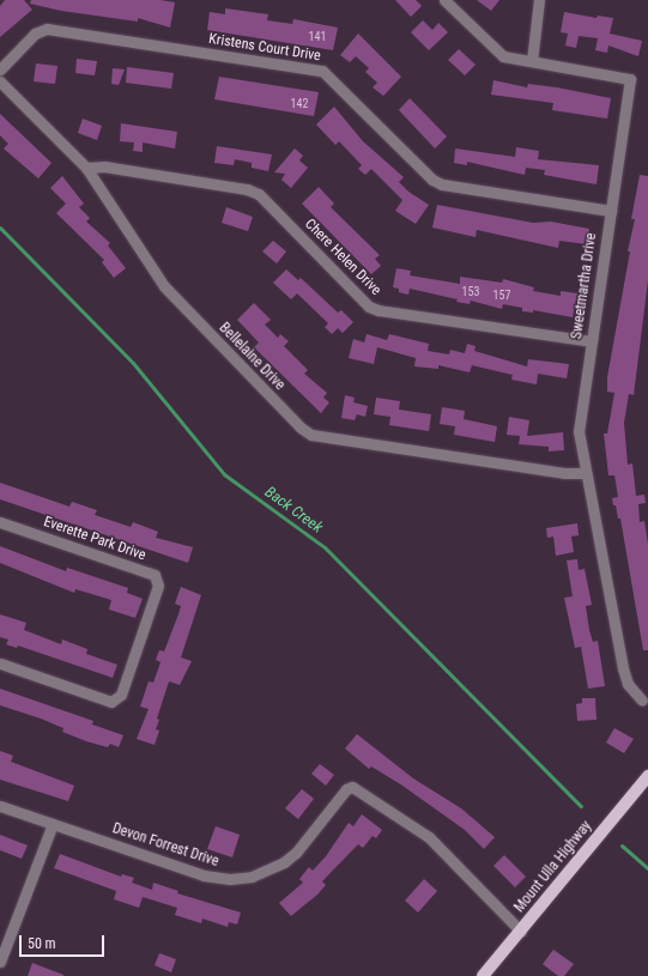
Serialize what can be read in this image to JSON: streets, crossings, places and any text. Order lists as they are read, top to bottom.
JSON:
{
  "streets": {
    "main road": ["Mount Ulla Highway"],
    "street": [
      "Kristens Court Drive",
      "Chere Helen Drive",
      "Sweetmartha Drive",
      "Bellelaine Drive",
      "Everette Park Drive",
      "Devon Forrest Drive"
    ]
  },
  "crossings": [
    ["Kristens Court Drive", "Sweetmartha Drive"],
    ["Chere Helen Drive", "Sweetmartha Drive"],
    ["Chere Helen Drive", "Bellelaine Drive"],
    ["Sweetmartha Drive", "Bellelaine Drive"],
    ["Devon Forrest Drive", "Mount Ulla Highway"]
  ],
  "water": ["Back Creek"],
  "house_numbers": [
    "141",
    "142",
    "153",
    "157"
  ],
  "scale_bar": "50 m"
}
